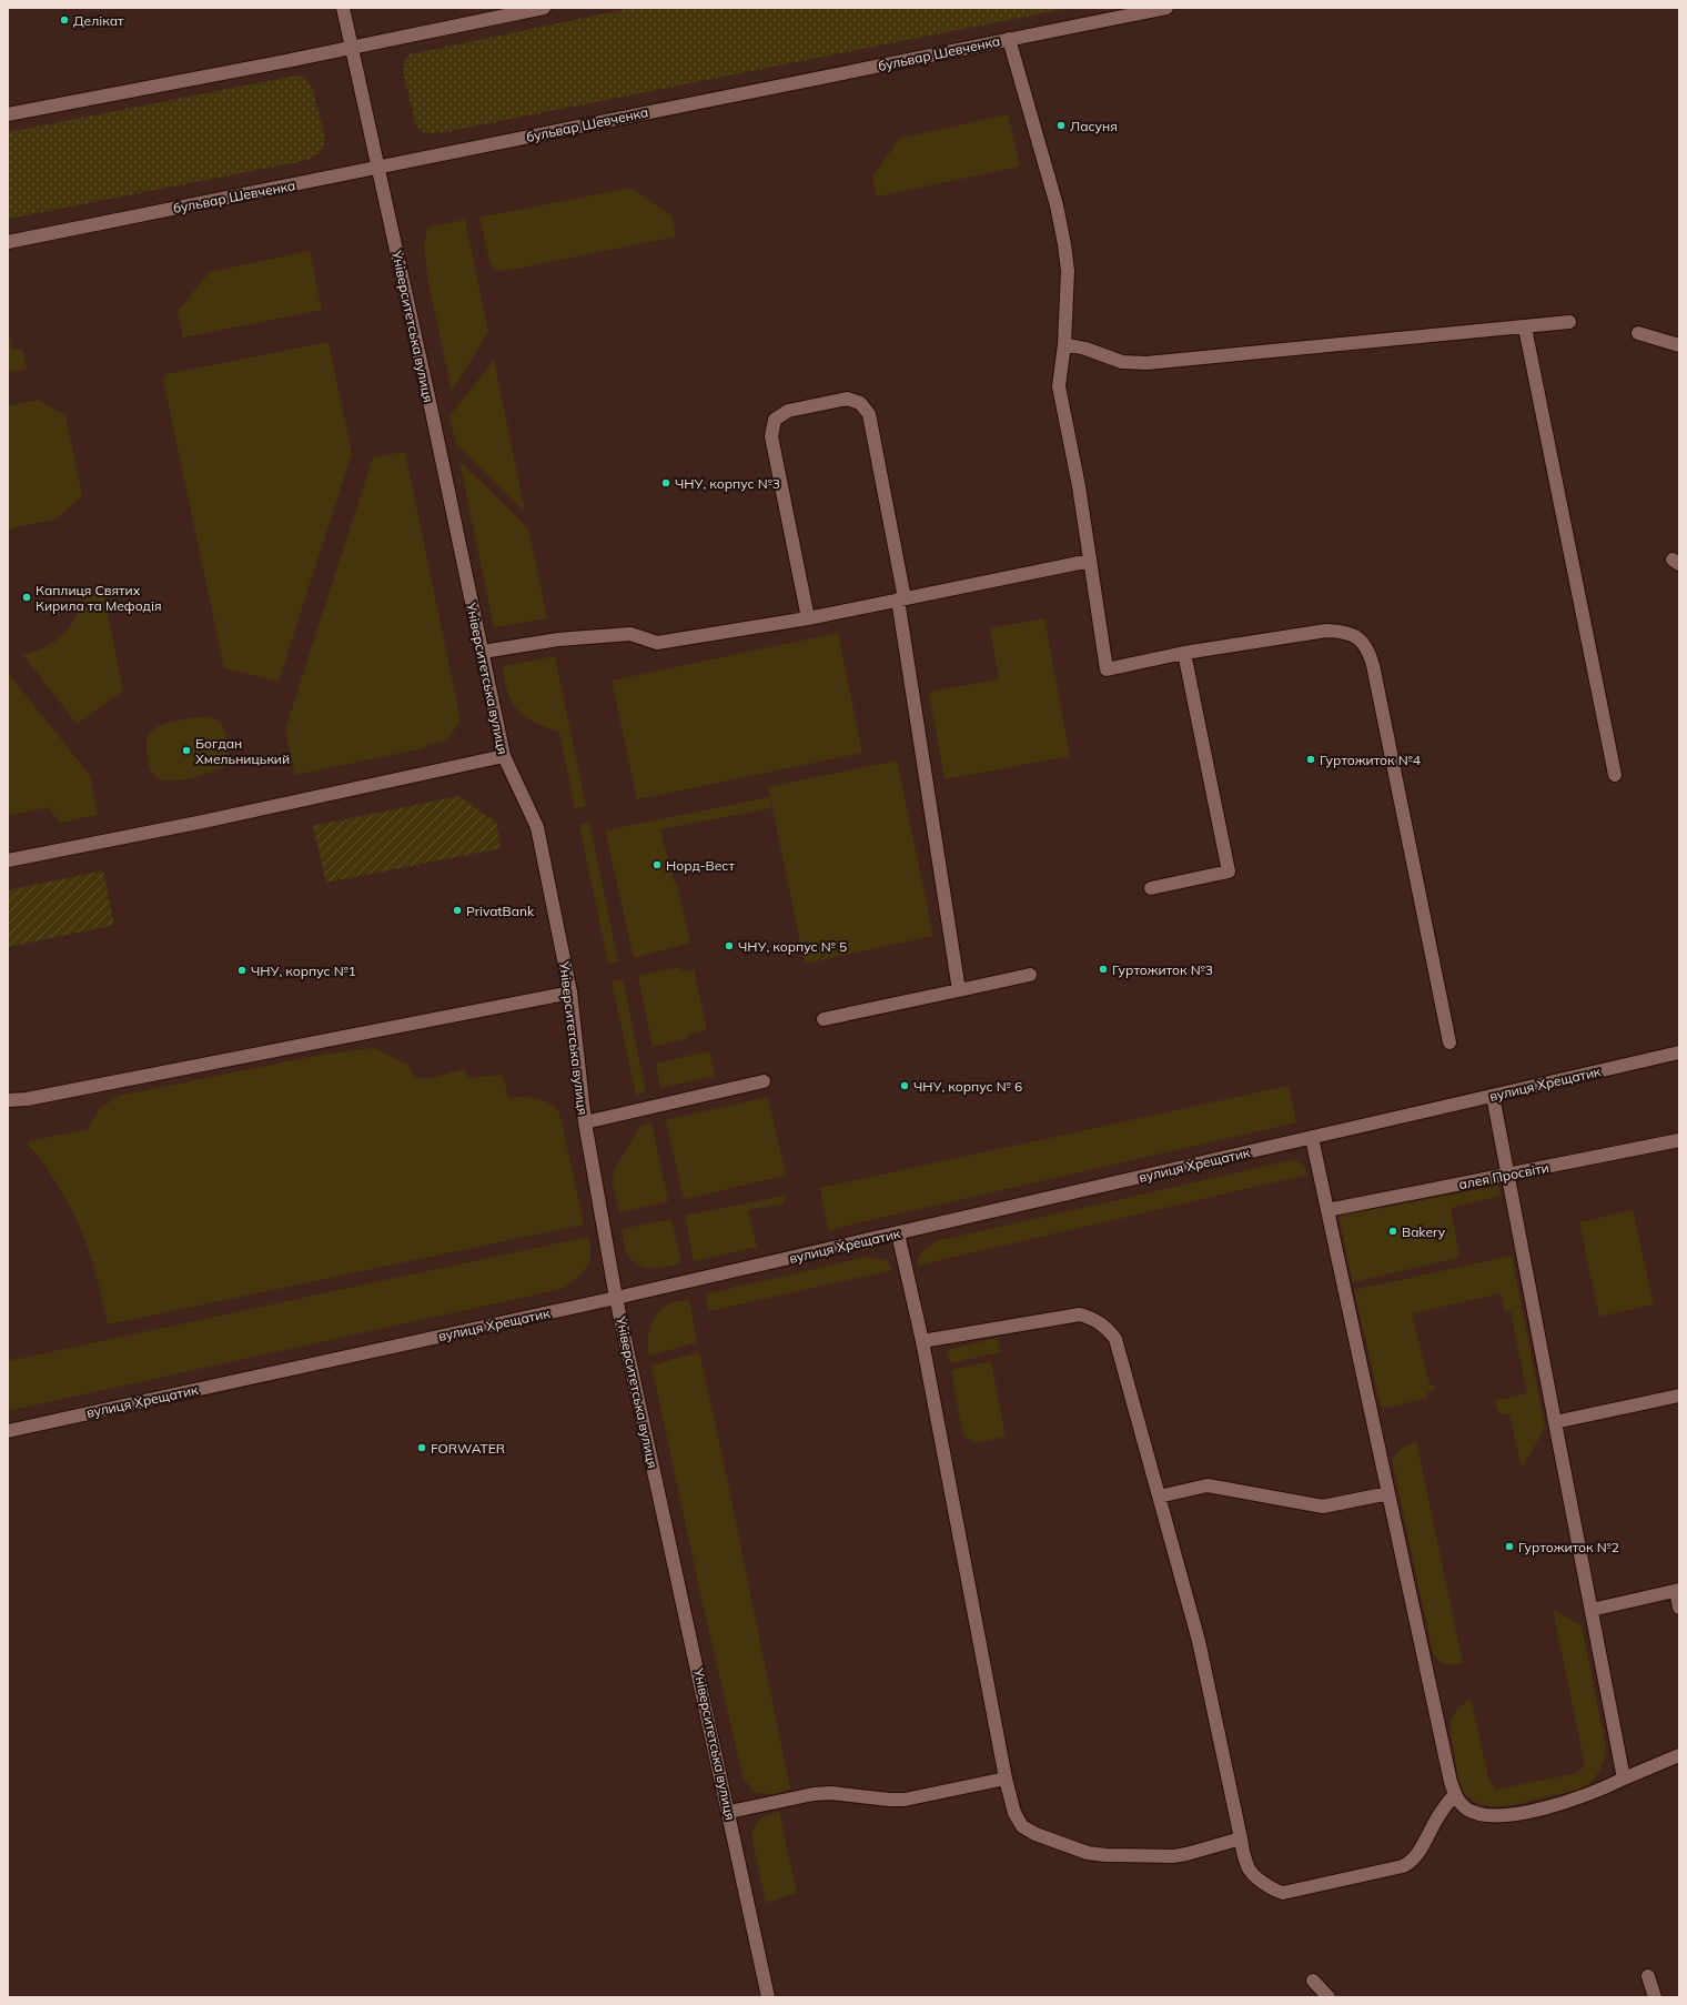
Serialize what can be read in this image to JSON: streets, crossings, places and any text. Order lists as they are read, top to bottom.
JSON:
{
  "streets": {
    "street": [
      "бульвар Шевченка",
      "Університетська вулиця",
      "вулиця Хрещатик",
      "алея Просвіти"
    ]
  },
  "crossings": [
    ["бульвар Шевченка", "Університетська вулиця"],
    ["Університетська вулиця", "вулиця Хрещатик"]
  ],
  "places": [
    "Делікат",
    "Ласуня",
    "ЧНУ, корпус №3",
    "Каплиця Святих Кирила та Мефодія",
    "Богдан Хмельницький",
    "Гуртожиток №4",
    "Норд-Вест",
    "PrivatBank",
    "ЧНУ, корпус № 5",
    "Гуртожиток №3",
    "ЧНУ, корпус №1",
    "ЧНУ, корпус № 6",
    "Bakery",
    "FORWATER",
    "Гуртожиток №2"
  ]
}
